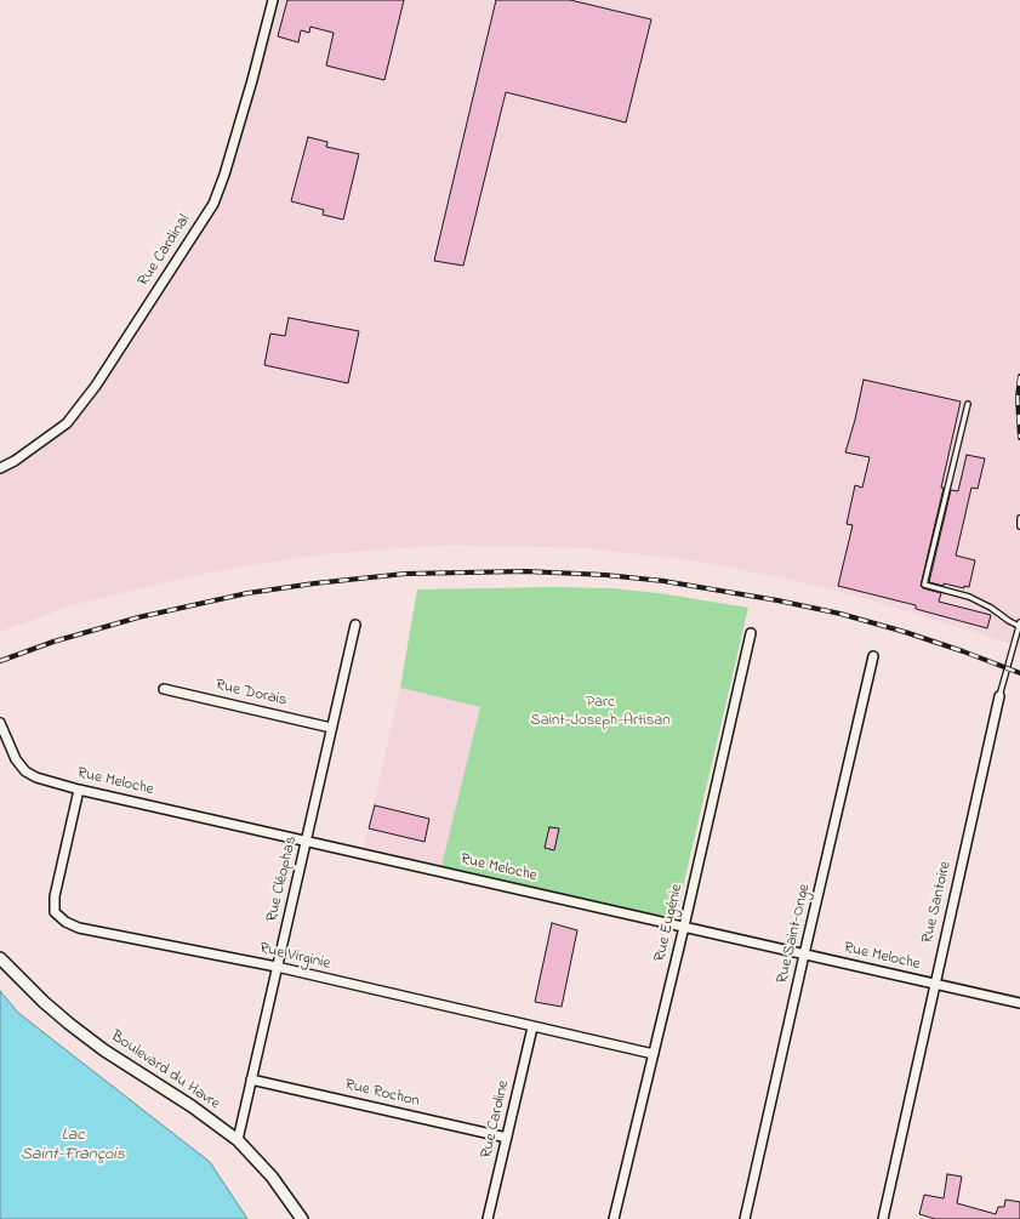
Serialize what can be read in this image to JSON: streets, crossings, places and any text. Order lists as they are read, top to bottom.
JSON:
{
  "streets": {
    "street": [
      "Rue Cardinal",
      "Rue Dorais",
      "Rue Meloche",
      "Rue Cléophas",
      "Rue Santoire",
      "Rue Eugénie",
      "Rue Saint-Onge",
      "Rue Virginie",
      "Boulevard du Havre",
      "Rue Rochon",
      "Rue Caroline"
    ]
  },
  "crossings": [
    ["Rue Dorais", "Rue Cléophas"],
    ["Rue Meloche", "Rue Cléophas"],
    ["Rue Meloche", "Rue Santoire"],
    ["Rue Meloche", "Rue Eugénie"],
    ["Rue Meloche", "Rue Saint-Onge"],
    ["Rue Meloche", "Rue Virginie"],
    ["Rue Cléophas", "Rue Virginie"],
    ["Rue Cléophas", "Boulevard du Havre"],
    ["Rue Cléophas", "Rue Rochon"],
    ["Rue Eugénie", "Rue Virginie"],
    ["Rue Virginie", "Rue Caroline"],
    ["Rue Rochon", "Rue Caroline"]
  ],
  "water": ["Lac Saint-François"],
  "parks": ["Parc Saint-Joseph-Artisan"]
}
